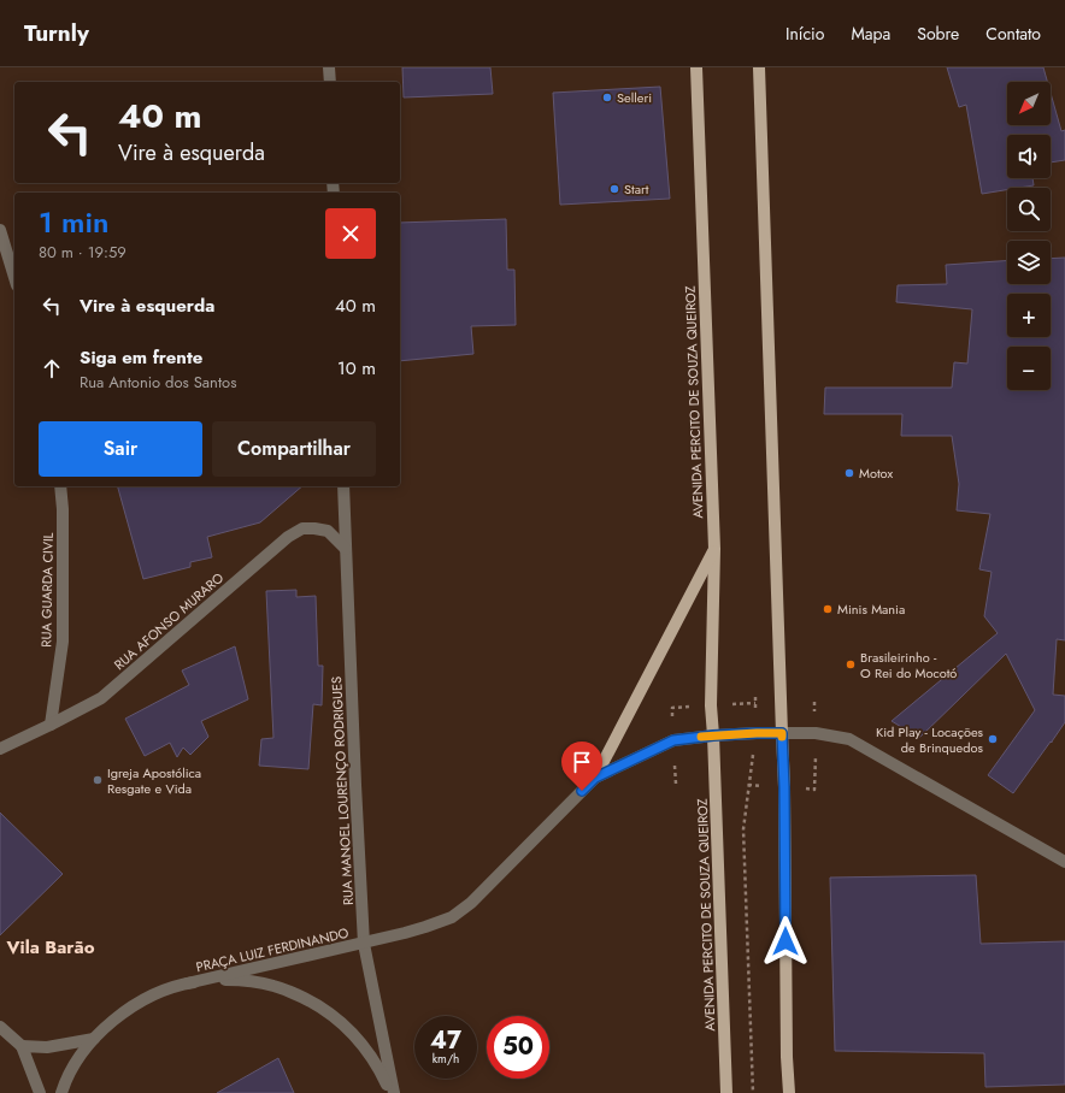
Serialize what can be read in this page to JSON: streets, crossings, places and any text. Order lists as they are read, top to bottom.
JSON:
{
  "streets": {
    "main road": ["AVENIDA PERCITO DE SOUZA QUEIROZ"],
    "street": [
      "RUA GUARDA CIVIL",
      "RUA AFONSO MURARO",
      "RUA MANOEL LOURENÇO RODRIGUES",
      "PRAÇA LUIZ FERDINANDO"
    ]
  },
  "crossings": [
    ["AVENIDA PERCITO DE SOUZA QUEIROZ", "PRAÇA LUIZ FERDINANDO"],
    ["RUA GUARDA CIVIL", "RUA AFONSO MURARO"],
    ["RUA AFONSO MURARO", "RUA MANOEL LOURENÇO RODRIGUES"],
    ["RUA MANOEL LOURENÇO RODRIGUES", "PRAÇA LUIZ FERDINANDO"]
  ],
  "districts": ["Vila Barão"],
  "places": [
    "Selleri",
    "Start",
    "Motox",
    "Minis Mania",
    "Brasileirinho - O Rei do Mocotó",
    "Kid Play - Locações de Brinquedos",
    "Igreja Apostólica Resgate e Vida"
  ],
  "north": "bottom left",
  "page": {
    "header": "Turnly",
    "nav": [
      "Início",
      "Mapa",
      "Sobre",
      "Contato"
    ],
    "map_buttons": ["+", "−"],
    "turn": ["40 m", "Vire à esquerda"],
    "heading": ["1 min", "80 m · 19:59"],
    "list": [
      {
        "name": "Vire à esquerda",
        "value": "40 m"
      },
      {
        "name": "Siga em frente",
        "note": "Rua Antonio dos Santos",
        "value": "10 m"
      }
    ],
    "buttons": ["Sair", "Compartilhar"],
    "speed": "47 km/h",
    "limit": "50"
  }
}
